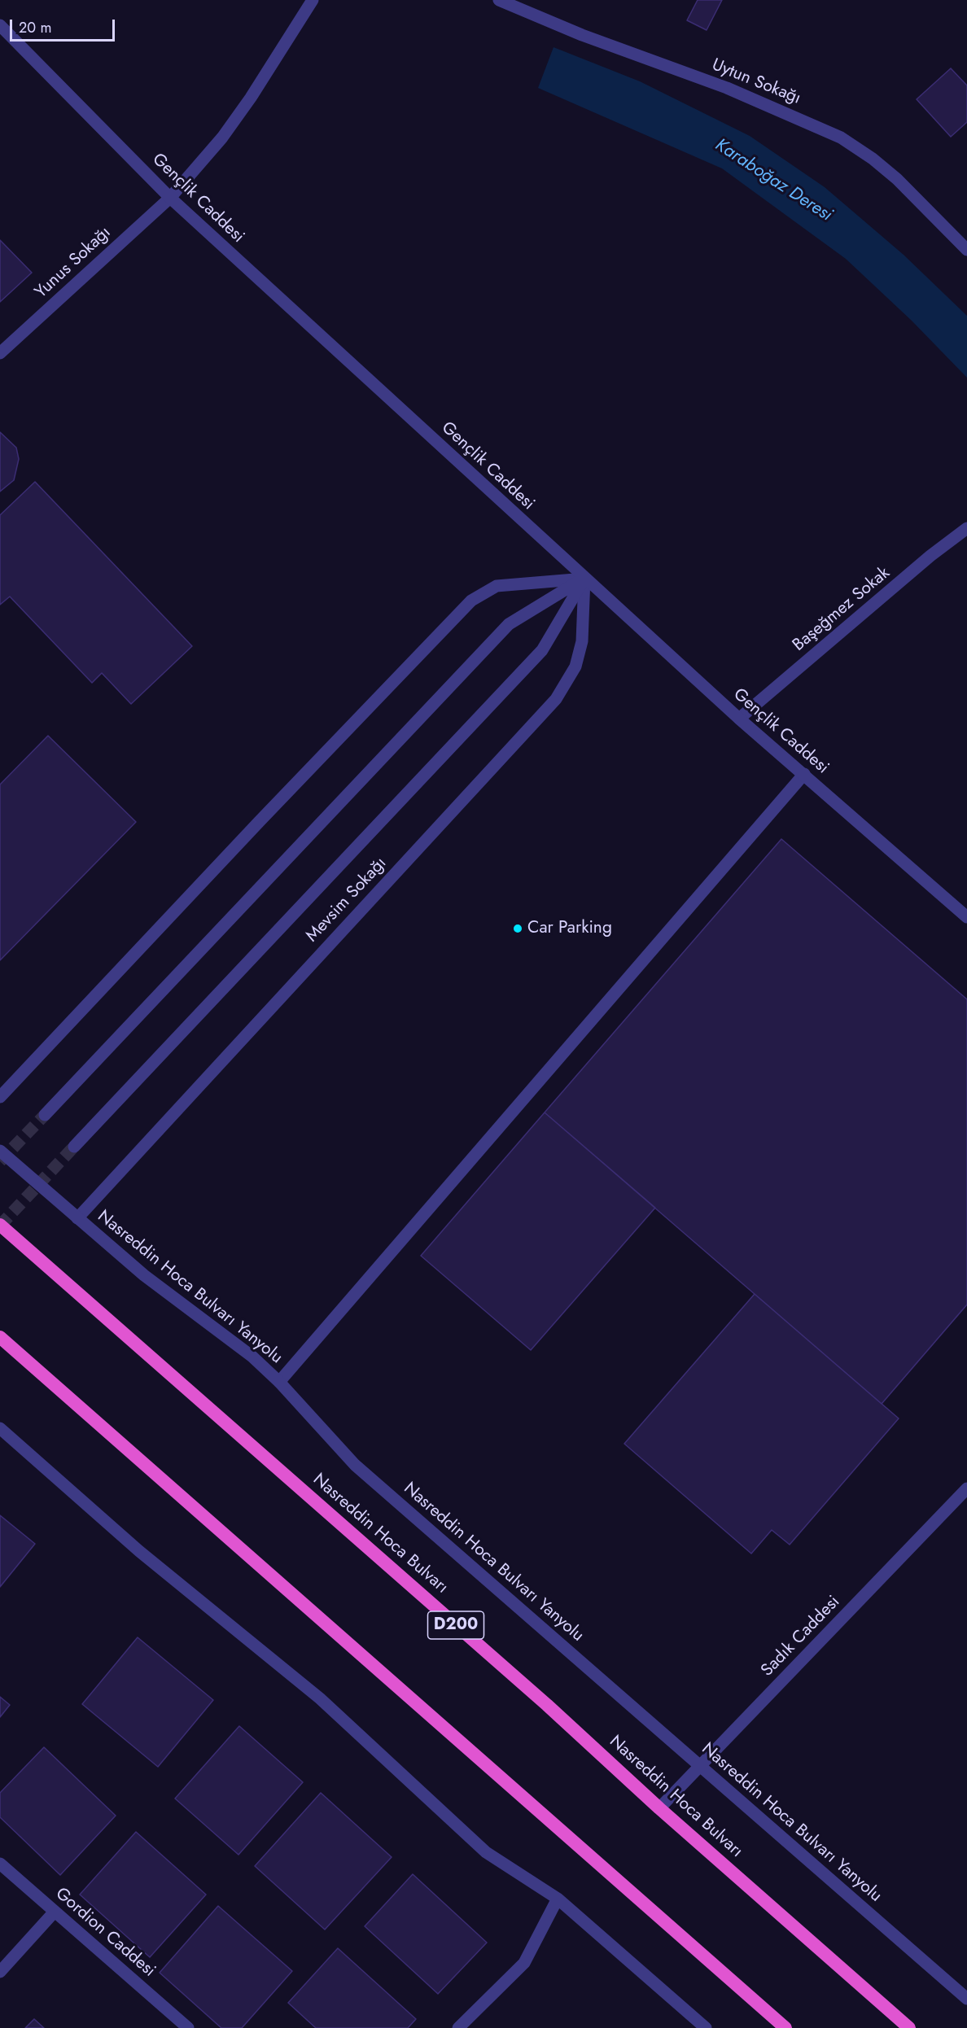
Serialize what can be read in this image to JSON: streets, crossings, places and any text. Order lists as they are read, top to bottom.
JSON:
{
  "streets": {
    "highway": ["Nasreddin Hoca Bulvarı", "D200"],
    "street": [
      "Uytun Sokağı",
      "Gençlik Caddesi",
      "Yunus Sokağı",
      "Başeğmez Sokak",
      "Mevsim Sokağı",
      "Nasreddin Hoca Bulvarı Yanyolu",
      "Sadık Caddesi",
      "Gordion Caddesi"
    ]
  },
  "crossings": [
    ["Gençlik Caddesi", "Yunus Sokağı"],
    ["Gençlik Caddesi", "Başeğmez Sokak"],
    ["Gençlik Caddesi", "Mevsim Sokağı"],
    ["Mevsim Sokağı", "Nasreddin Hoca Bulvarı Yanyolu"],
    ["Nasreddin Hoca Bulvarı Yanyolu", "Sadık Caddesi"],
    ["Nasreddin Hoca Bulvarı", "Sadık Caddesi"]
  ],
  "water": ["Karaboğaz Deresi"],
  "places": ["Car Parking"],
  "scale_bar": "20 m"
}
